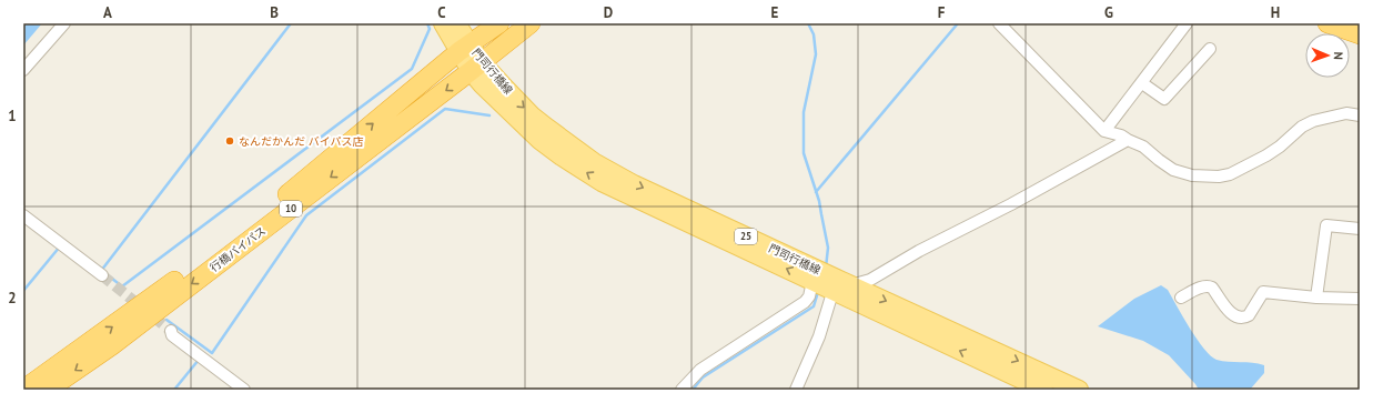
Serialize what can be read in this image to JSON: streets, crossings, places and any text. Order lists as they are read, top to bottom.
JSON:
{
  "streets": {
    "highway": ["10", "行橋バイパス"],
    "main road": ["門司行橋線", "25"]
  },
  "crossings": [
    ["門司行橋線", "行橋バイパス"]
  ],
  "places": ["なんだかんだ バイパス店"],
  "north": "right",
  "grid": {
    "columns": [
      "A",
      "B",
      "C",
      "D",
      "E",
      "F",
      "G",
      "H"
    ],
    "rows": ["1", "2"]
  }
}
